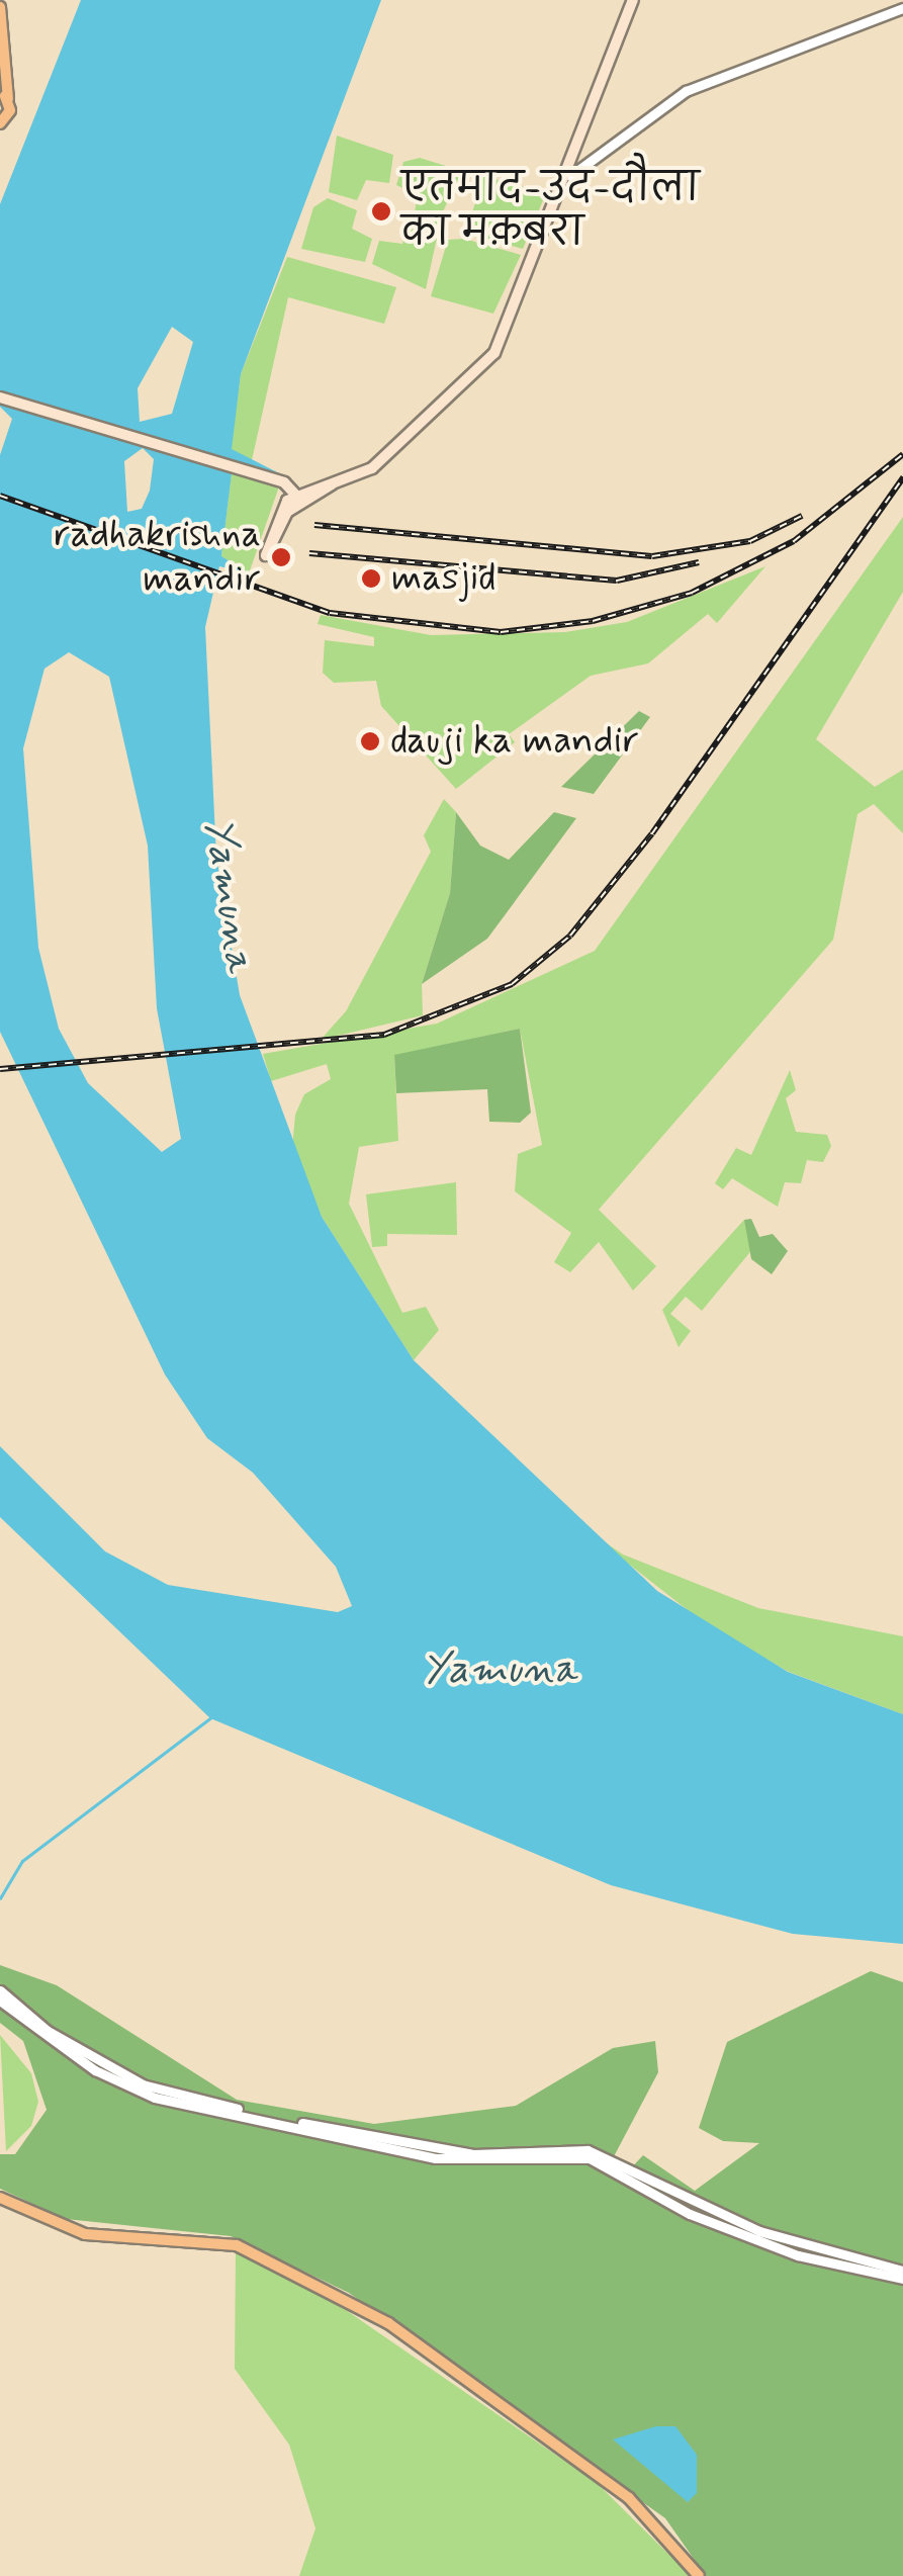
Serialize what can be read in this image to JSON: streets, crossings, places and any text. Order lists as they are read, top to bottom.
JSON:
{
  "water": ["Yamuna"],
  "places": [
    "एतमाद-उद-दौला का मक़बरा",
    "radhakrishna mandir",
    "masjid",
    "dauji ka mandir"
  ]
}
